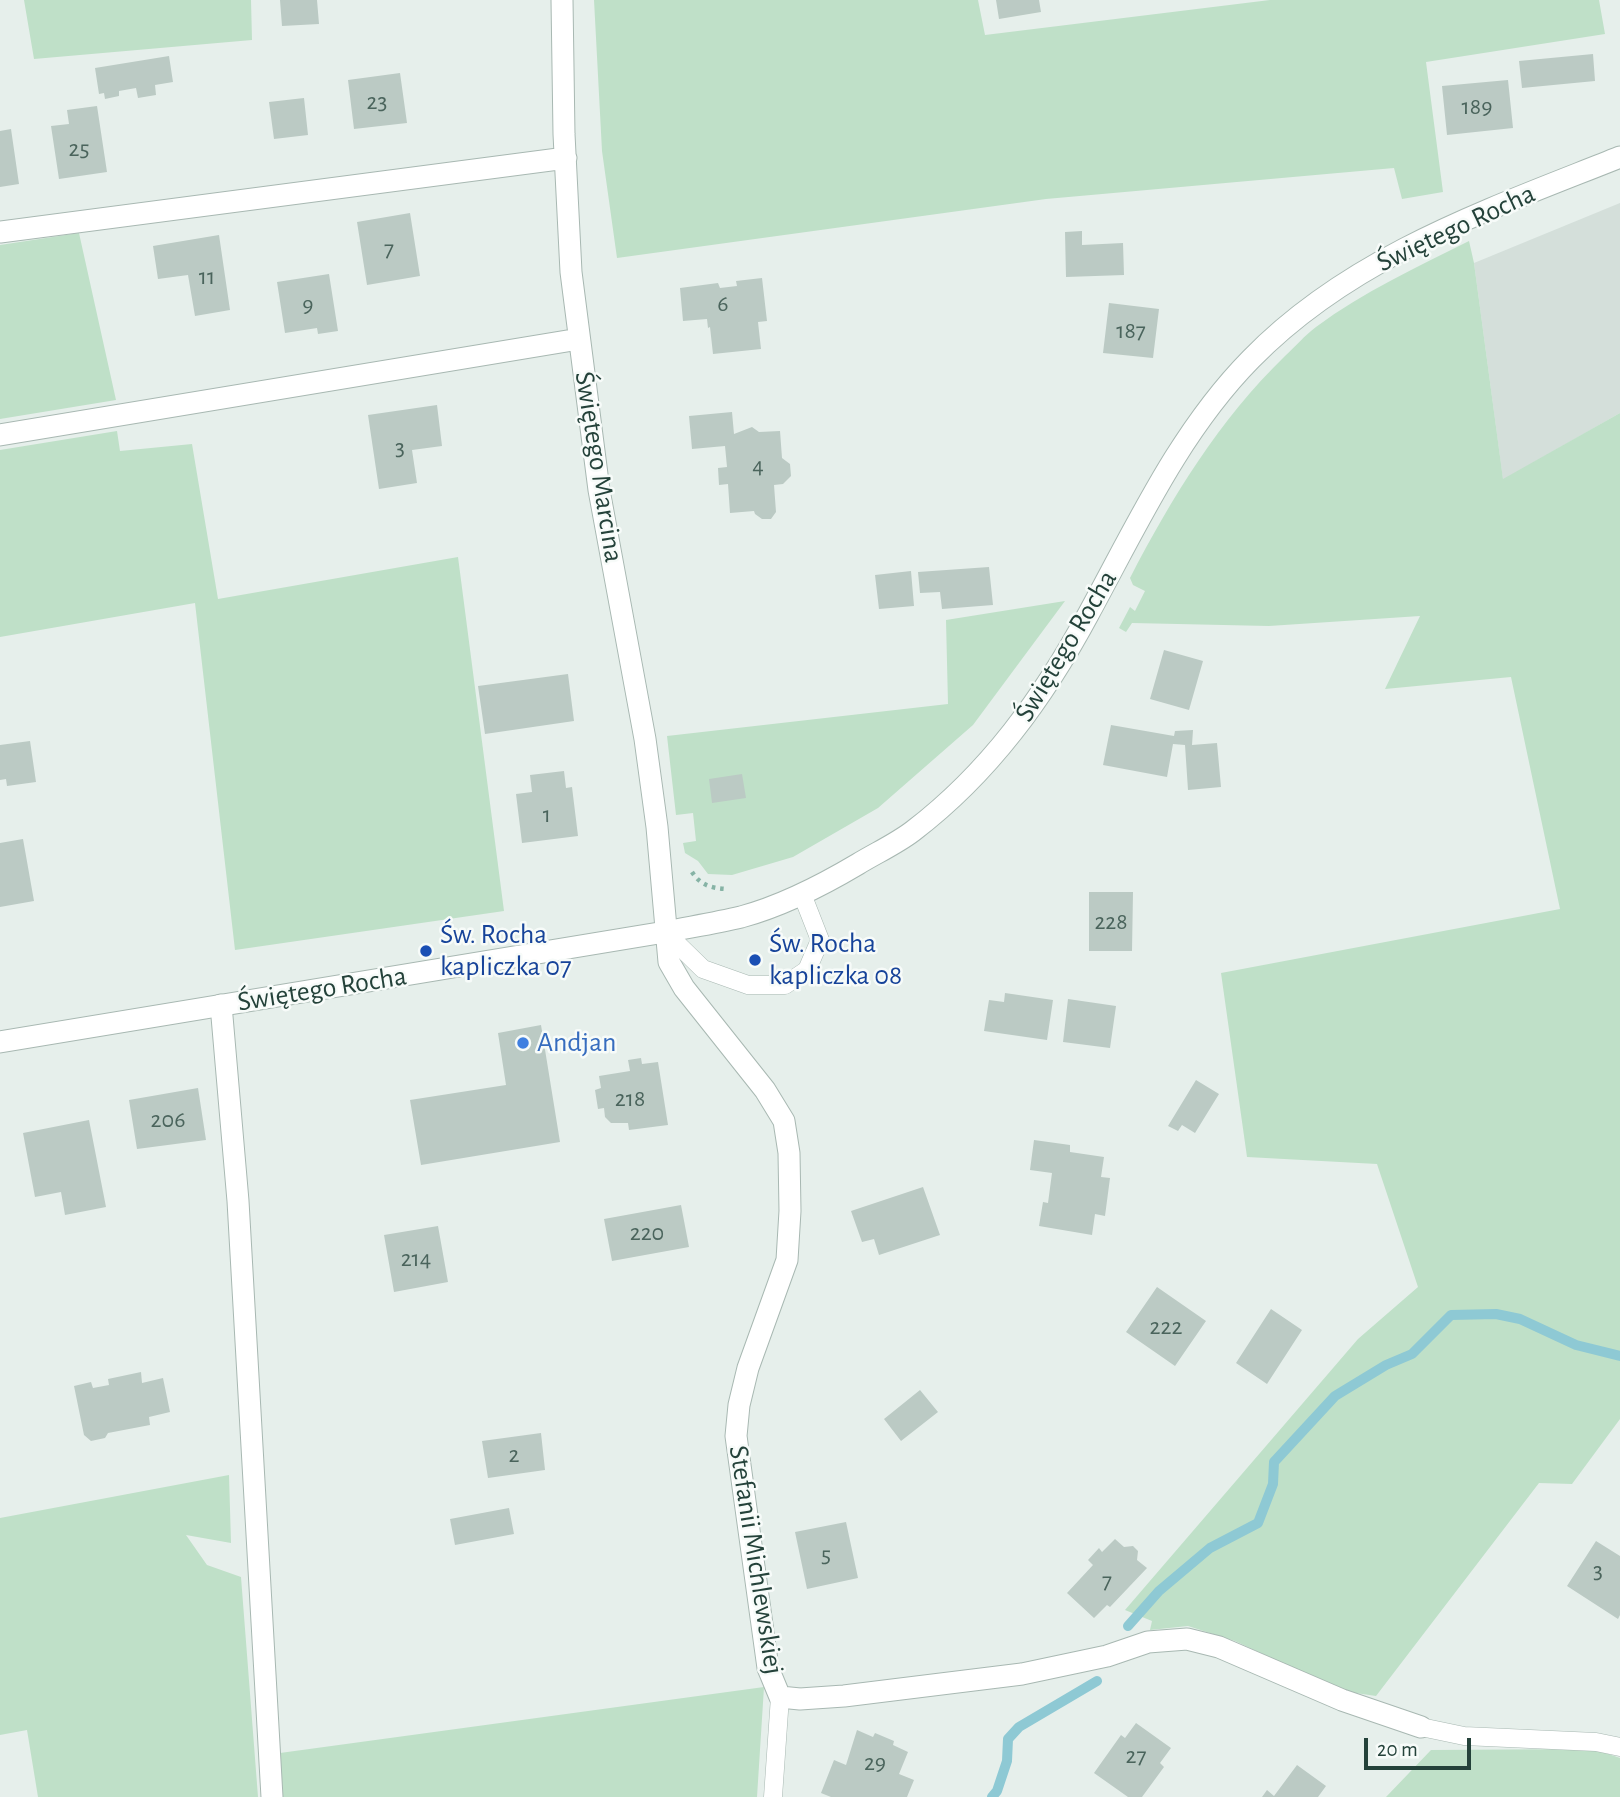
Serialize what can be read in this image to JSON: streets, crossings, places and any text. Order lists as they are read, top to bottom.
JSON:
{
  "streets": {
    "street": ["Świętego Rocha", "Świętego Marcina", "Stefanii Michlewskiej"]
  },
  "crossings": [
    ["Świętego Rocha", "Świętego Marcina"],
    ["Świętego Rocha", "Stefanii Michlewskiej"],
    ["Świętego Marcina", "Stefanii Michlewskiej"]
  ],
  "places": ["Św. Rocha kapliczka 07", "Św. Rocha kapliczka 08", "Andjan"],
  "house_numbers": [
    "23",
    "189",
    "25",
    "7",
    "11",
    "6",
    "9",
    "187",
    "3",
    "4",
    "1",
    "228",
    "218",
    "206",
    "220",
    "214",
    "222",
    "2",
    "5",
    "3",
    "7",
    "27",
    "29"
  ],
  "scale_bar": "20 m"
}
